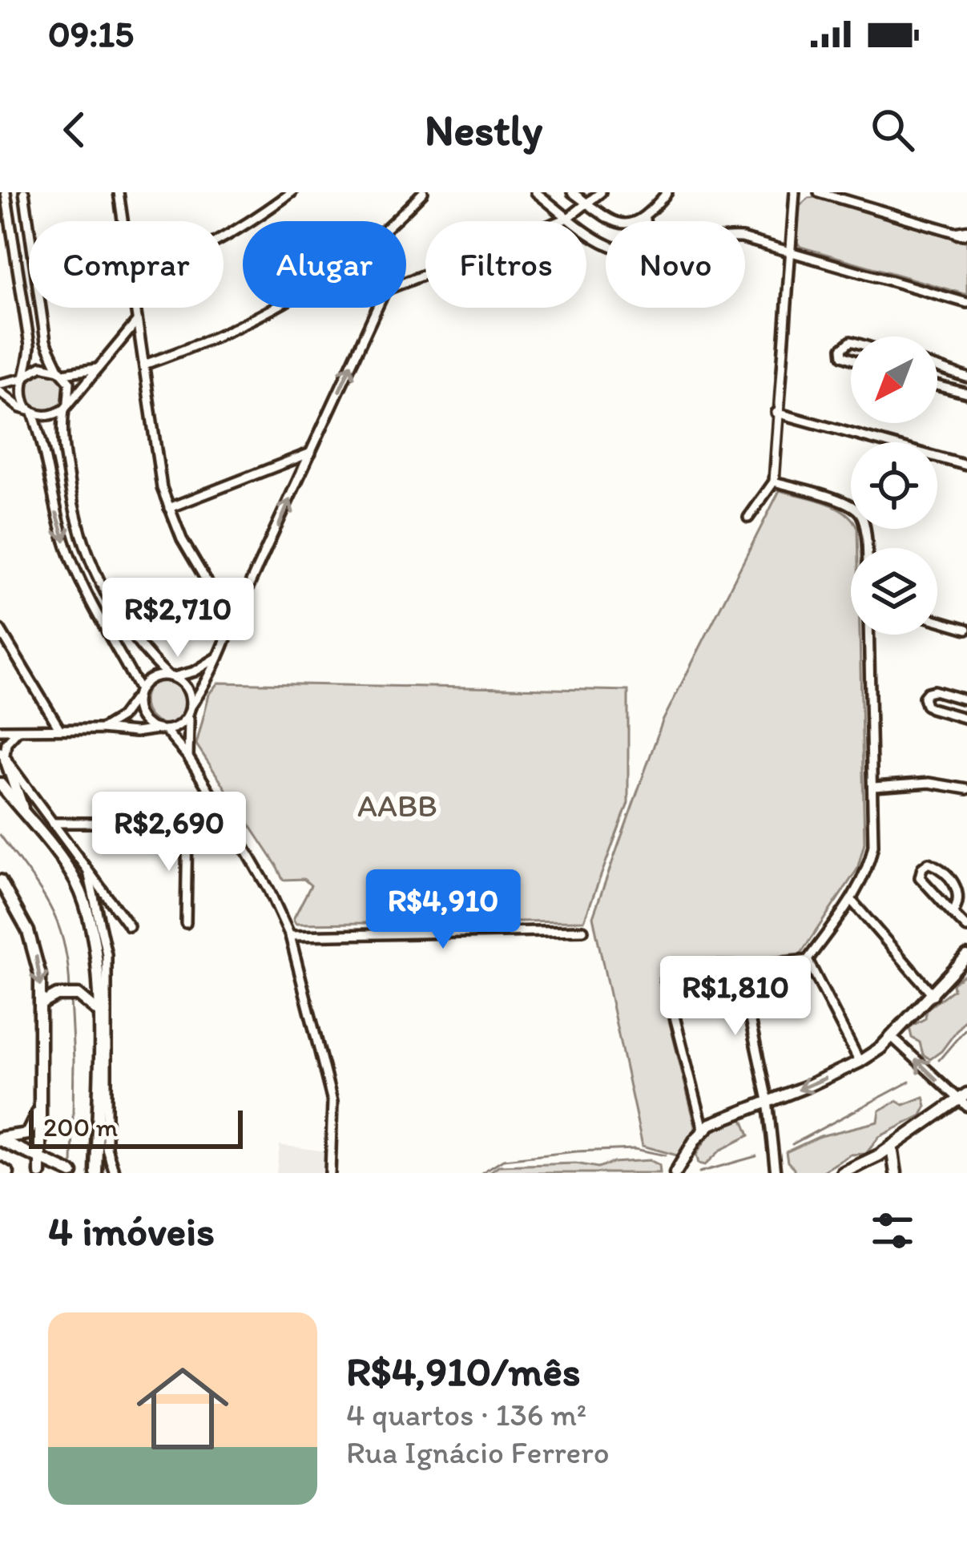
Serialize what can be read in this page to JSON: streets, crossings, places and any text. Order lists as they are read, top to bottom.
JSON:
{
  "parks": ["AABB"],
  "scale_bar": "200 m",
  "north": "bottom left",
  "page": {
    "status": "09:15",
    "header": "Nestly",
    "chip": [
      "Comprar",
      "Alugar",
      "Filtros",
      "Novo"
    ],
    "price": [
      "R$2,710",
      "R$2,690",
      "R$4,910",
      "R$1,810"
    ],
    "scale": "200 m",
    "heading": "4 imóveis",
    "list": [
      {
        "name": "R$4,910/mês",
        "note": "4 quartos · 136 m² · Rua Ignácio Ferrero"
      }
    ]
  }
}
